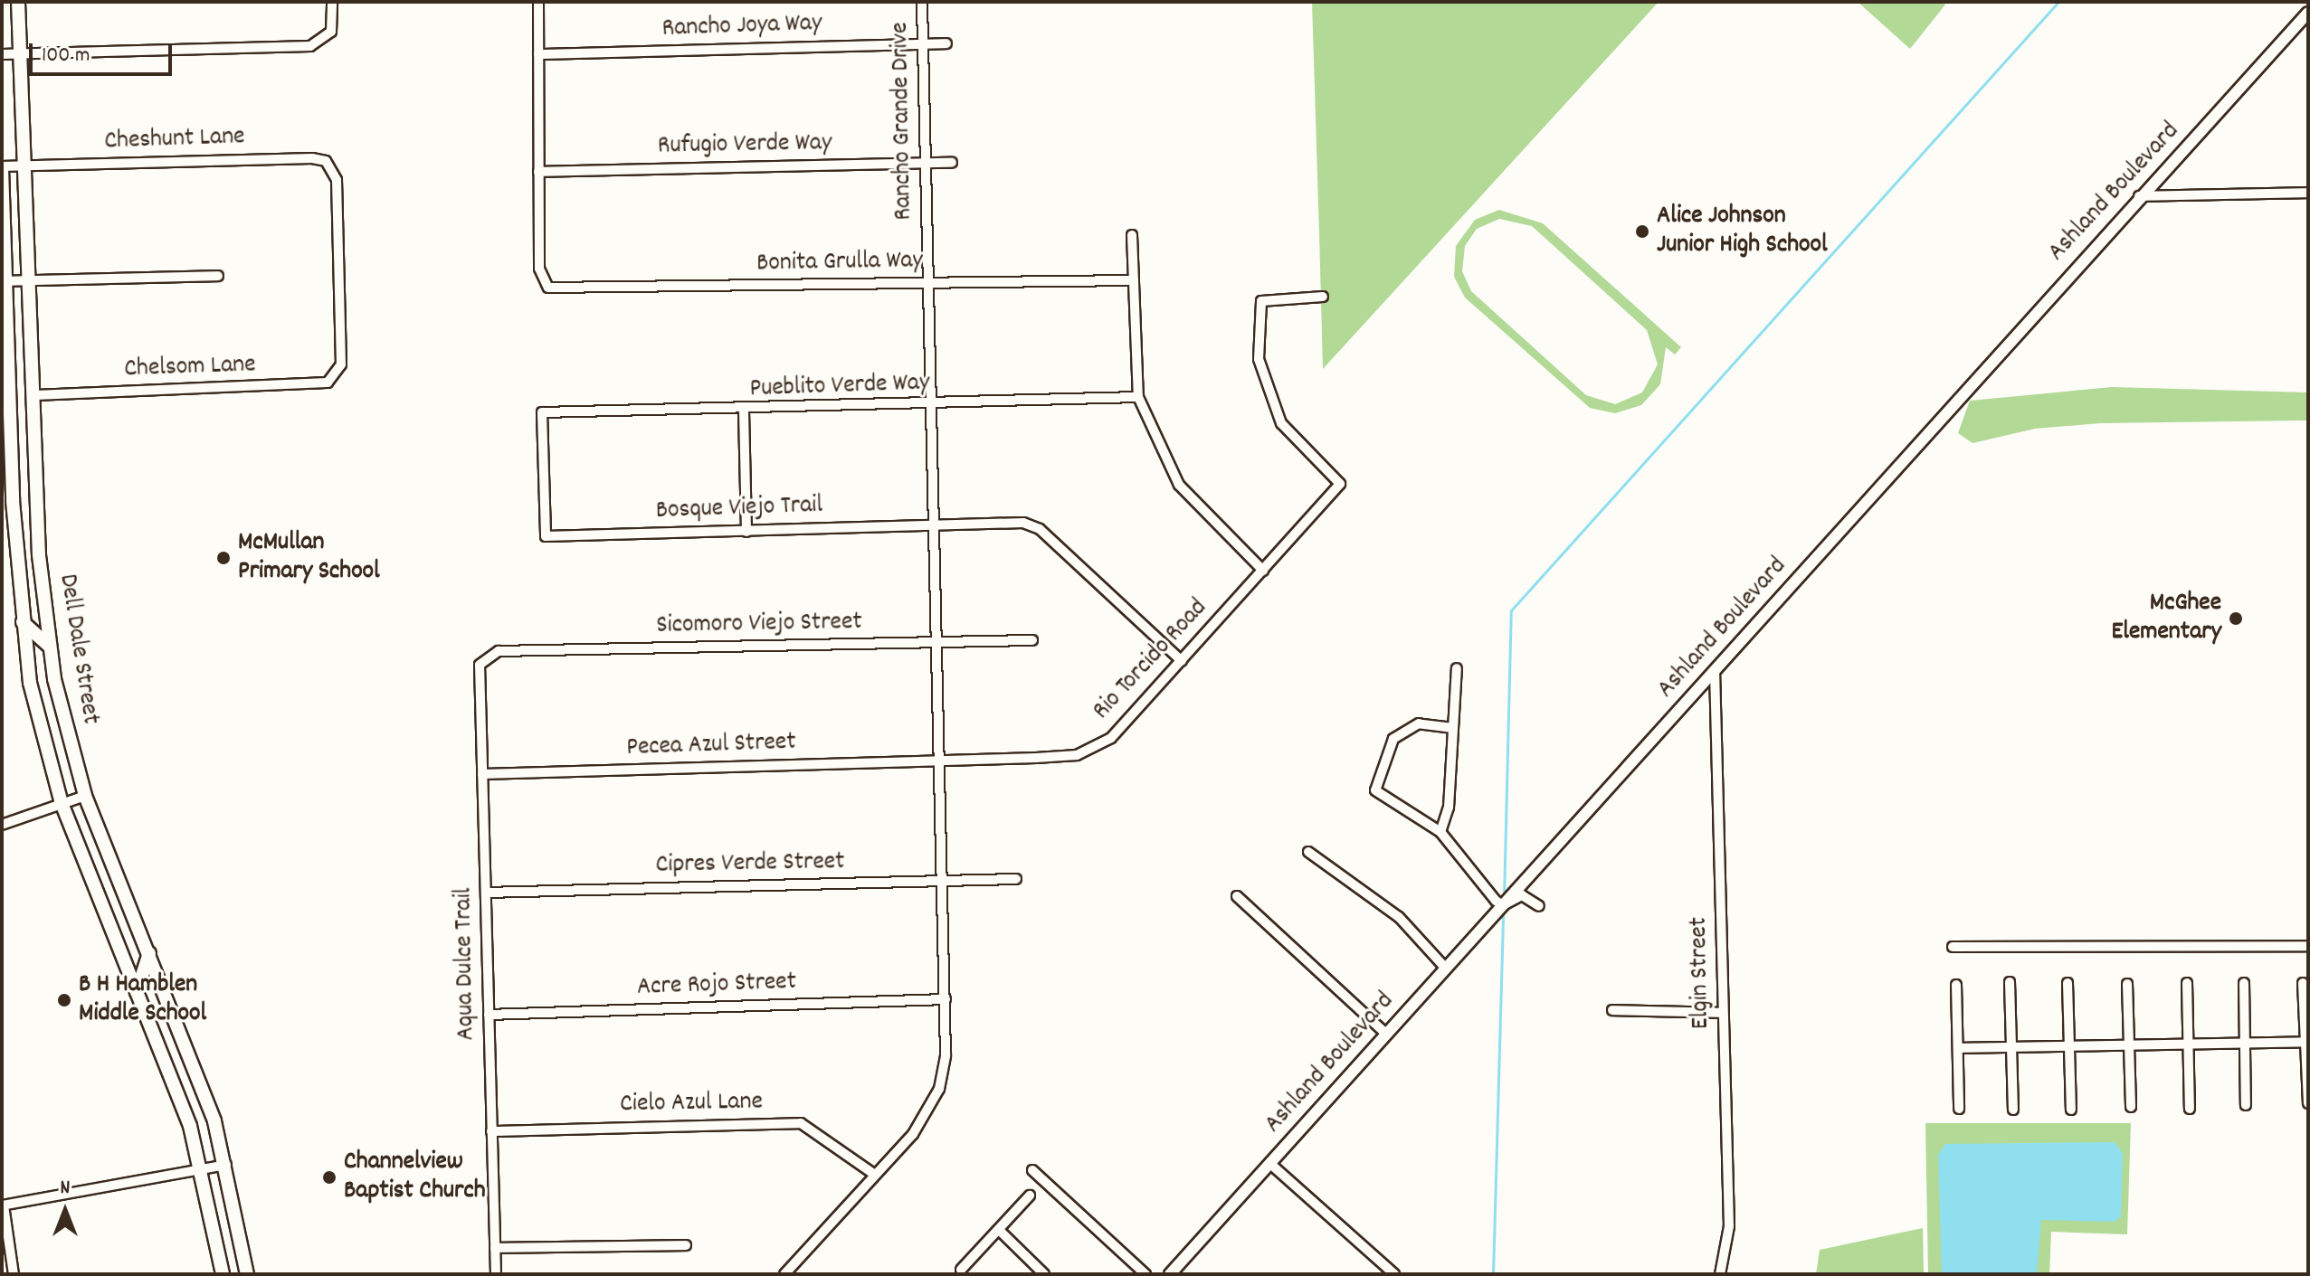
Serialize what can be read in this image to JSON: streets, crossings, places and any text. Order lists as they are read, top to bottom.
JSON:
{
  "streets": {
    "main road": ["Dell Dale Street"],
    "street": [
      "Rancho Joya Way",
      "Rancho Grande Drive",
      "Cheshunt Lane",
      "Rufugio Verde Way",
      "Ashland Boulevard",
      "Bonita Grulla Way",
      "Chelsom Lane",
      "Pueblito Verde Way",
      "Bosque Viejo Trail",
      "Sicomoro Viejo Street",
      "Rio Torcido Road",
      "Pecea Azul Street",
      "Cipres Verde Street",
      "Aqua Dulce Trail",
      "Elgin Street",
      "Acre Rojo Street",
      "Cielo Azul Lane"
    ]
  },
  "crossings": [
    ["Rancho Joya Way", "Rancho Grande Drive"],
    ["Rancho Grande Drive", "Rufugio Verde Way"],
    ["Rancho Grande Drive", "Bonita Grulla Way"],
    ["Rancho Grande Drive", "Pueblito Verde Way"],
    ["Rancho Grande Drive", "Bosque Viejo Trail"],
    ["Rancho Grande Drive", "Sicomoro Viejo Street"],
    ["Rancho Grande Drive", "Rio Torcido Road"],
    ["Rancho Grande Drive", "Pecea Azul Street"],
    ["Rancho Grande Drive", "Cipres Verde Street"],
    ["Rancho Grande Drive", "Acre Rojo Street"],
    ["Rancho Grande Drive", "Cielo Azul Lane"],
    ["Cheshunt Lane", "Chelsom Lane"],
    ["Cheshunt Lane", "Dell Dale Street"],
    ["Rufugio Verde Way", "Bonita Grulla Way"],
    ["Ashland Boulevard", "Elgin Street"],
    ["Chelsom Lane", "Dell Dale Street"],
    ["Pueblito Verde Way", "Bosque Viejo Trail"],
    ["Bosque Viejo Trail", "Rio Torcido Road"],
    ["Sicomoro Viejo Street", "Aqua Dulce Trail"],
    ["Rio Torcido Road", "Pecea Azul Street"],
    ["Pecea Azul Street", "Aqua Dulce Trail"],
    ["Cipres Verde Street", "Aqua Dulce Trail"],
    ["Aqua Dulce Trail", "Acre Rojo Street"],
    ["Aqua Dulce Trail", "Cielo Azul Lane"]
  ],
  "places": [
    "Alice Johnson Junior High School",
    "McMullan Primary School",
    "McGhee Elementary",
    "B H Hamblen Middle School",
    "Channelview Baptist Church"
  ],
  "scale_bar": "100 m",
  "north": "top"
}
